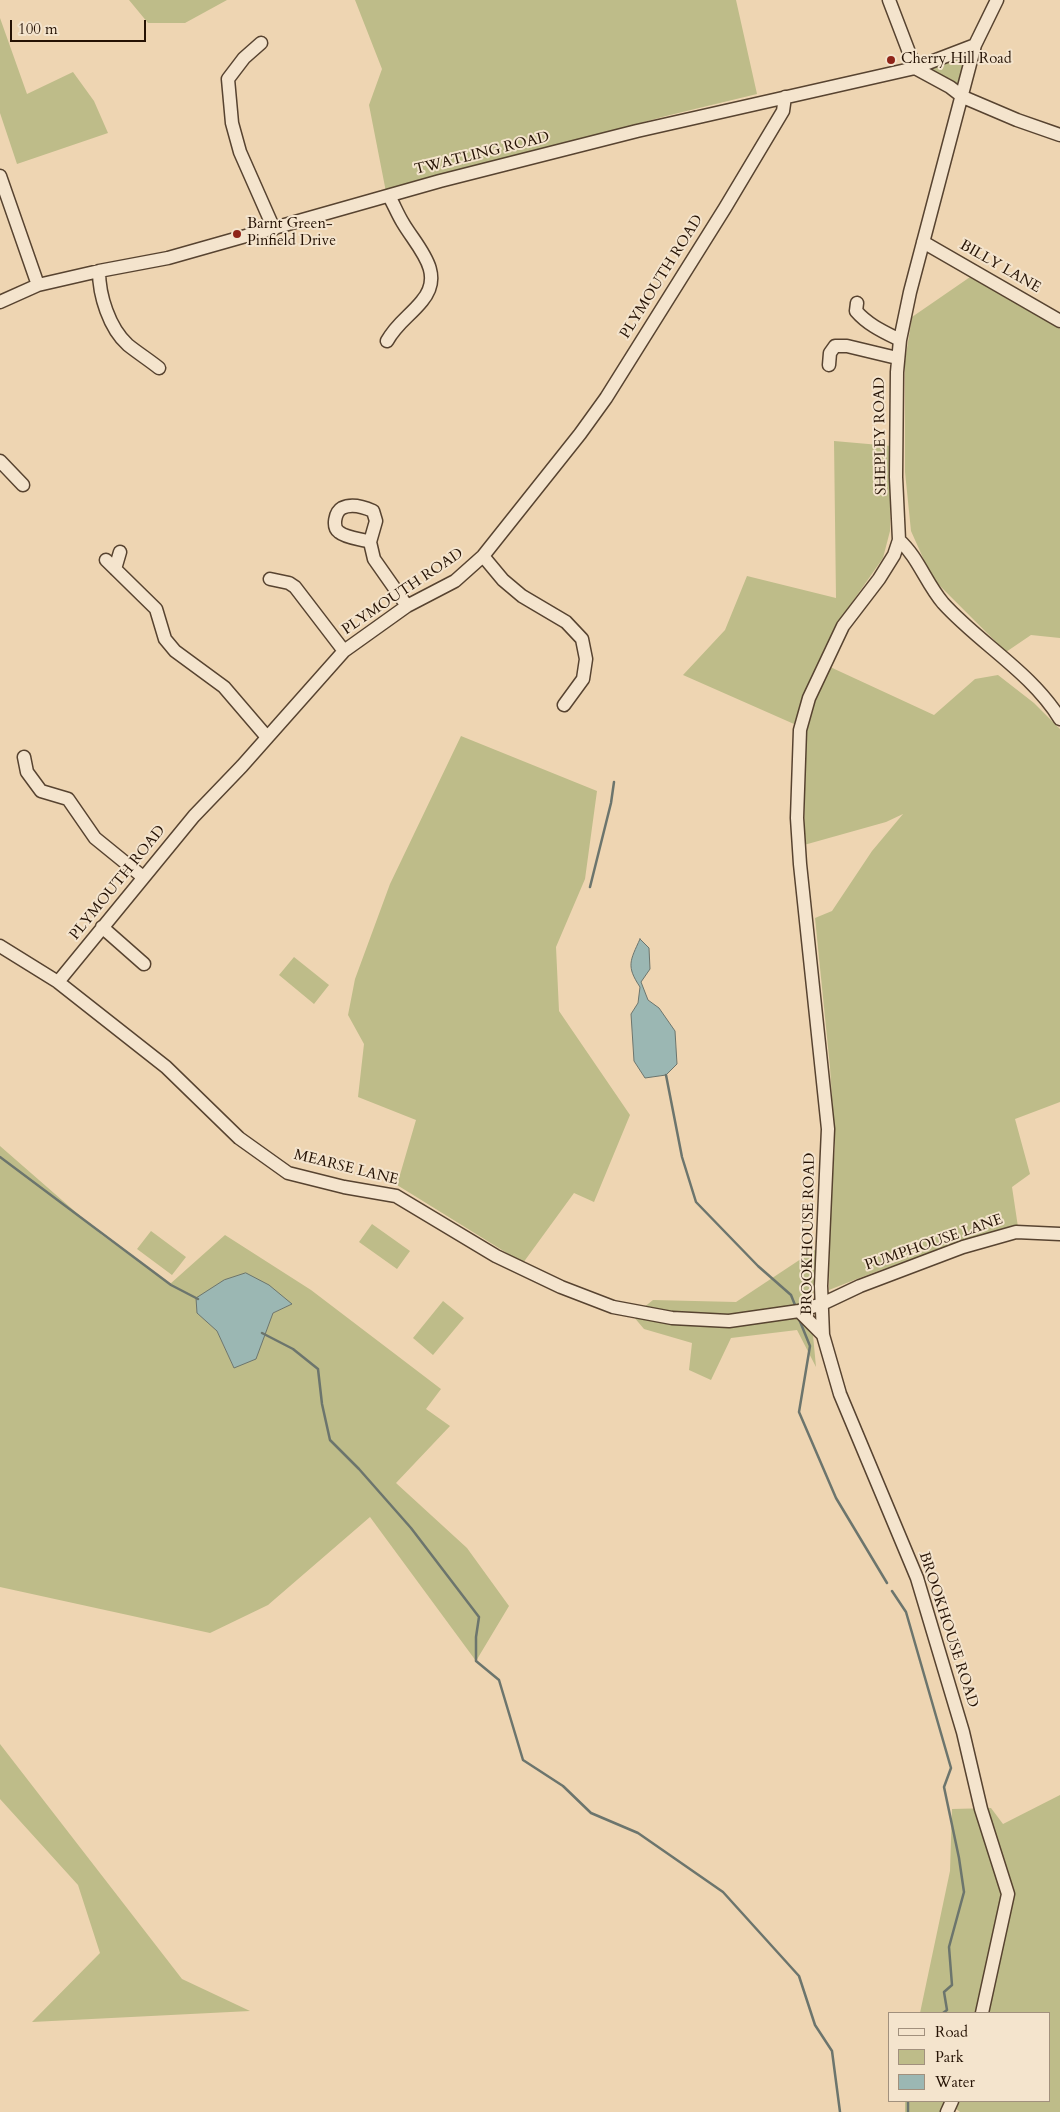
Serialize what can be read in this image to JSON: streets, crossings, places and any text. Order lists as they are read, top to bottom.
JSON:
{
  "streets": {
    "street": [
      "TWATLING ROAD",
      "BILLY LANE",
      "PLYMOUTH ROAD",
      "SHEPLEY ROAD",
      "MEARSE LANE",
      "BROOKHOUSE ROAD",
      "PUMPHOUSE LANE"
    ]
  },
  "crossings": [
    ["TWATLING ROAD", "PLYMOUTH ROAD"],
    ["TWATLING ROAD", "SHEPLEY ROAD"],
    ["BILLY LANE", "SHEPLEY ROAD"],
    ["PLYMOUTH ROAD", "MEARSE LANE"],
    ["SHEPLEY ROAD", "BROOKHOUSE ROAD"],
    ["MEARSE LANE", "BROOKHOUSE ROAD"],
    ["MEARSE LANE", "PUMPHOUSE LANE"],
    ["BROOKHOUSE ROAD", "PUMPHOUSE LANE"]
  ],
  "places": ["Cherry Hill Road", "Barnt Green- Pinfield Drive"],
  "legend": ["Road", "Park", "Water"],
  "scale_bar": "100 m"
}
